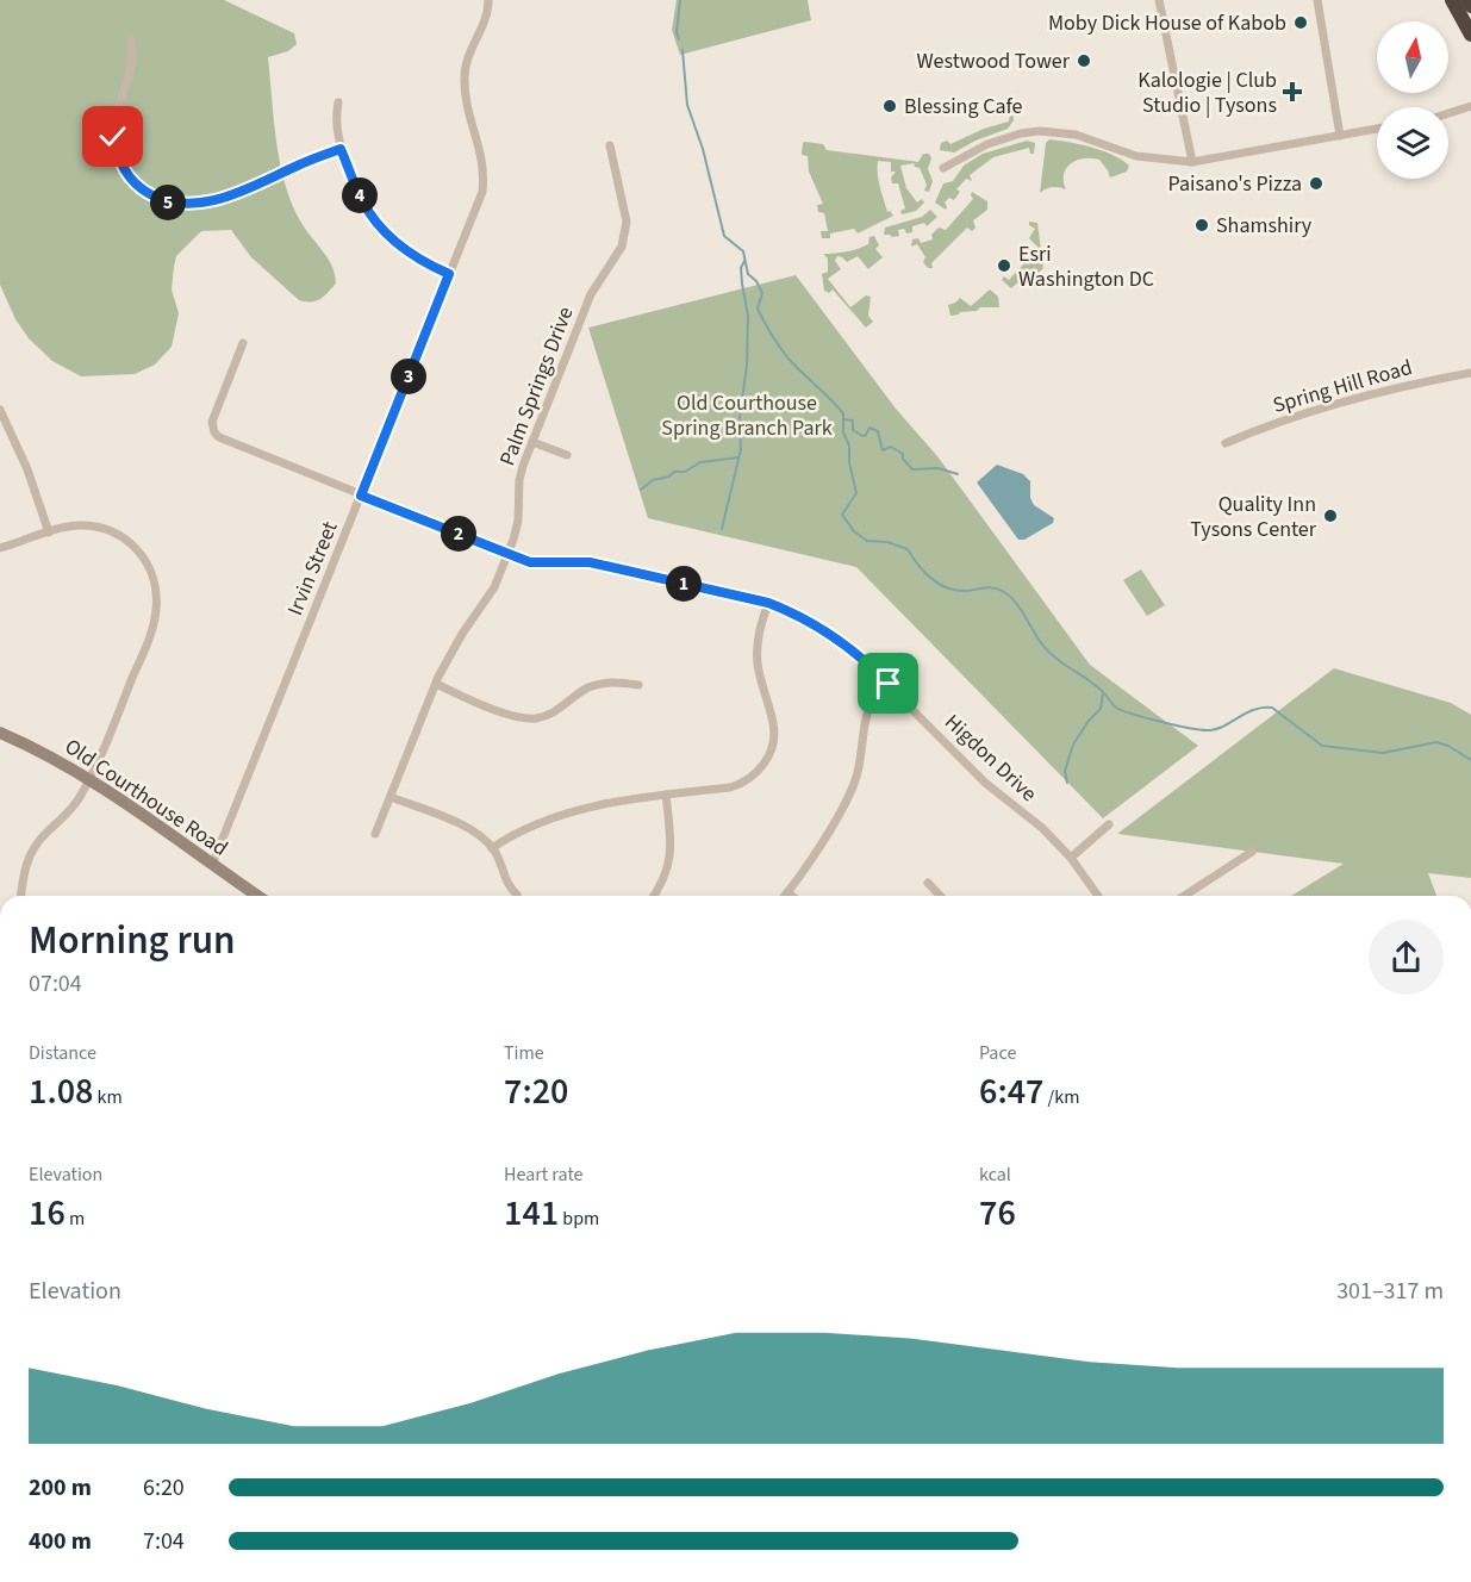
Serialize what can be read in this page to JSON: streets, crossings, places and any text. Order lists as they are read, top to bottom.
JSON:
{
  "streets": {
    "street": [
      "Palm Springs Drive",
      "Spring Hill Road",
      "Irvin Street",
      "Higdon Drive",
      "Old Courthouse Road"
    ]
  },
  "crossings": [
    ["Palm Springs Drive", "Higdon Drive"],
    ["Irvin Street", "Higdon Drive"],
    ["Irvin Street", "Old Courthouse Road"]
  ],
  "parks": ["Old Courthouse Spring Branch Park"],
  "places": {
    "other": [
      "Moby Dick House of Kabob",
      "Westwood Tower",
      "Blessing Cafe",
      "Paisano's Pizza",
      "Shamshiry",
      "Esri Washington DC",
      "Quality Inn Tysons Center"
    ],
    "health": ["Kalologie | Club Studio | Tysons"]
  },
  "north": "top",
  "page": {
    "pins": [
      "4",
      "5",
      "3",
      "2",
      "1"
    ],
    "heading": ["Morning run", "07:04"],
    "stats": [
      ["Distance", "1.08 km"],
      ["Time", "7:20"],
      ["Pace", "6:47 /km"],
      ["Elevation", "16 m"],
      ["Heart rate", "141 bpm"],
      ["kcal", "76"]
    ],
    "chart": ["Elevation", "301–317 m"],
    "list": [
      {
        "name": "200 m",
        "note": "6:20"
      },
      {
        "name": "400 m",
        "note": "7:04"
      }
    ]
  }
}
